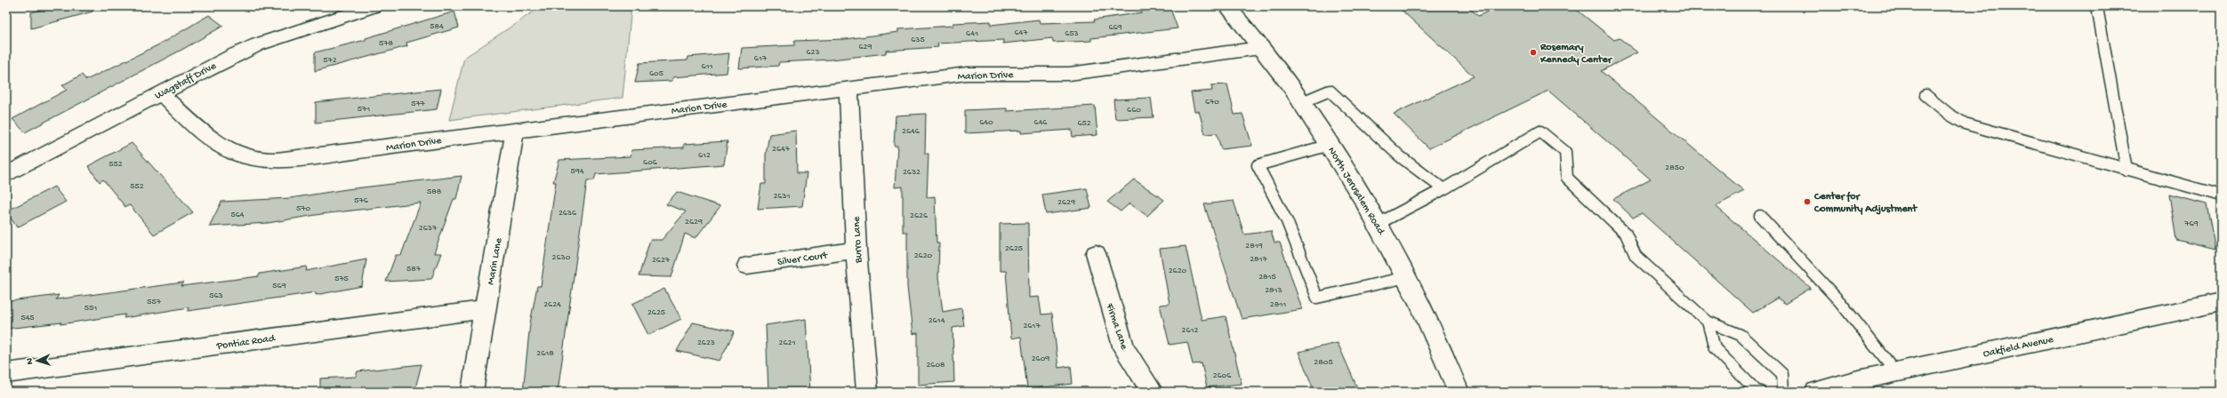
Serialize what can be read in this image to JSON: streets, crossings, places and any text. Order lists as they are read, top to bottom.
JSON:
{
  "streets": {
    "street": [
      "Marion Drive",
      "Wagstaff Drive",
      "North Jerusalem Road",
      "Burro Lane",
      "Silver Court",
      "Marin Lane",
      "Firma Lane",
      "Pontiac Road",
      "Oakfield Avenue"
    ]
  },
  "crossings": [
    ["Marion Drive", "Wagstaff Drive"],
    ["Marion Drive", "North Jerusalem Road"],
    ["Marion Drive", "Burro Lane"],
    ["Marion Drive", "Marin Lane"],
    ["Burro Lane", "Silver Court"],
    ["Marin Lane", "Pontiac Road"]
  ],
  "places": ["Rosemary Kennedy Center", "Center for Community Adjustment"],
  "house_numbers": [
    "584",
    "669",
    "647",
    "641",
    "653",
    "635",
    "578",
    "629",
    "623",
    "617",
    "572",
    "611",
    "605",
    "670",
    "577",
    "571",
    "660",
    "640",
    "646",
    "652",
    "2646",
    "2647",
    "612",
    "606",
    "552",
    "2850",
    "594",
    "2632",
    "552",
    "588",
    "2631",
    "576",
    "2629",
    "570",
    "2636",
    "564",
    "2626",
    "2629",
    "769",
    "2637",
    "2819",
    "2625",
    "2620",
    "2630",
    "2817",
    "2627",
    "587",
    "2620",
    "2815",
    "575",
    "569",
    "2813",
    "563",
    "557",
    "2624",
    "2811",
    "551",
    "2625",
    "545",
    "2614",
    "2617",
    "2612",
    "2623",
    "2621",
    "2618",
    "2609",
    "2805",
    "2608",
    "2606"
  ],
  "north": "left"
}
